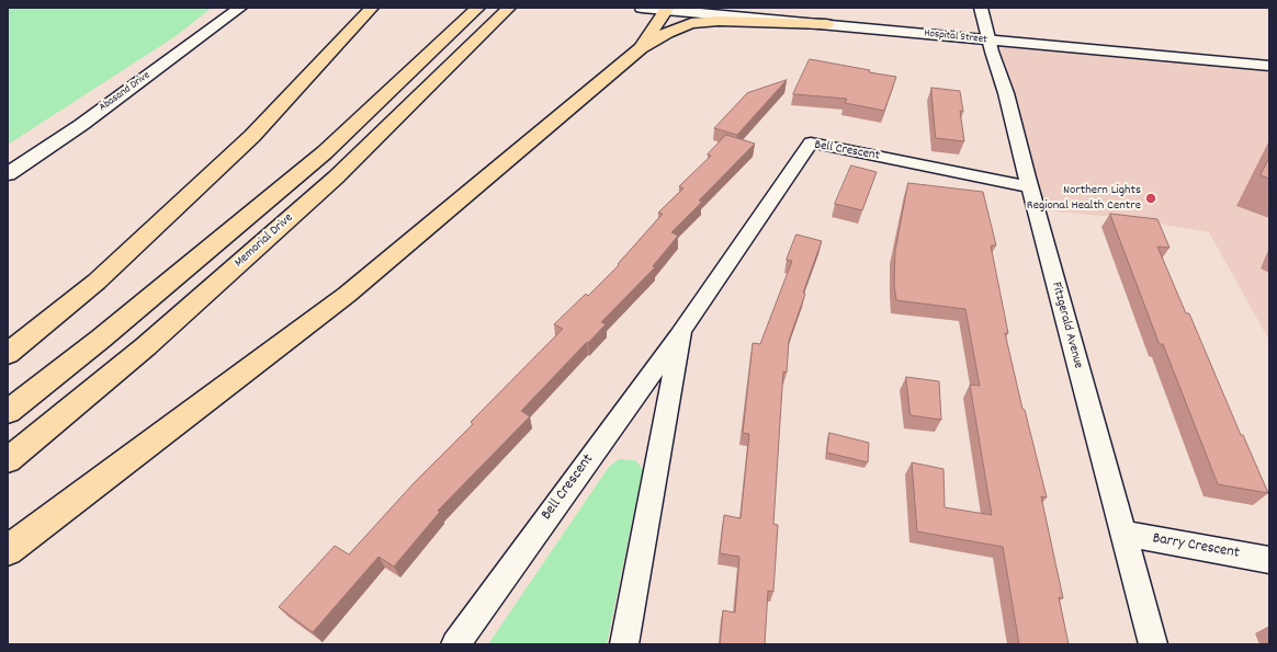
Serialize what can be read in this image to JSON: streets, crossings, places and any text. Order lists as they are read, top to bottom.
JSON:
{
  "streets": {
    "highway": ["Memorial Drive"],
    "main road": ["Hospital Street", "Abasand Drive"],
    "street": ["Bell Crescent", "Fitzgerald Avenue", "Barry Crescent"]
  },
  "crossings": [
    ["Hospital Street", "Fitzgerald Avenue"],
    ["Bell Crescent", "Fitzgerald Avenue"],
    ["Fitzgerald Avenue", "Barry Crescent"]
  ],
  "places": ["Northern Lights Regional Health Centre"]
}
